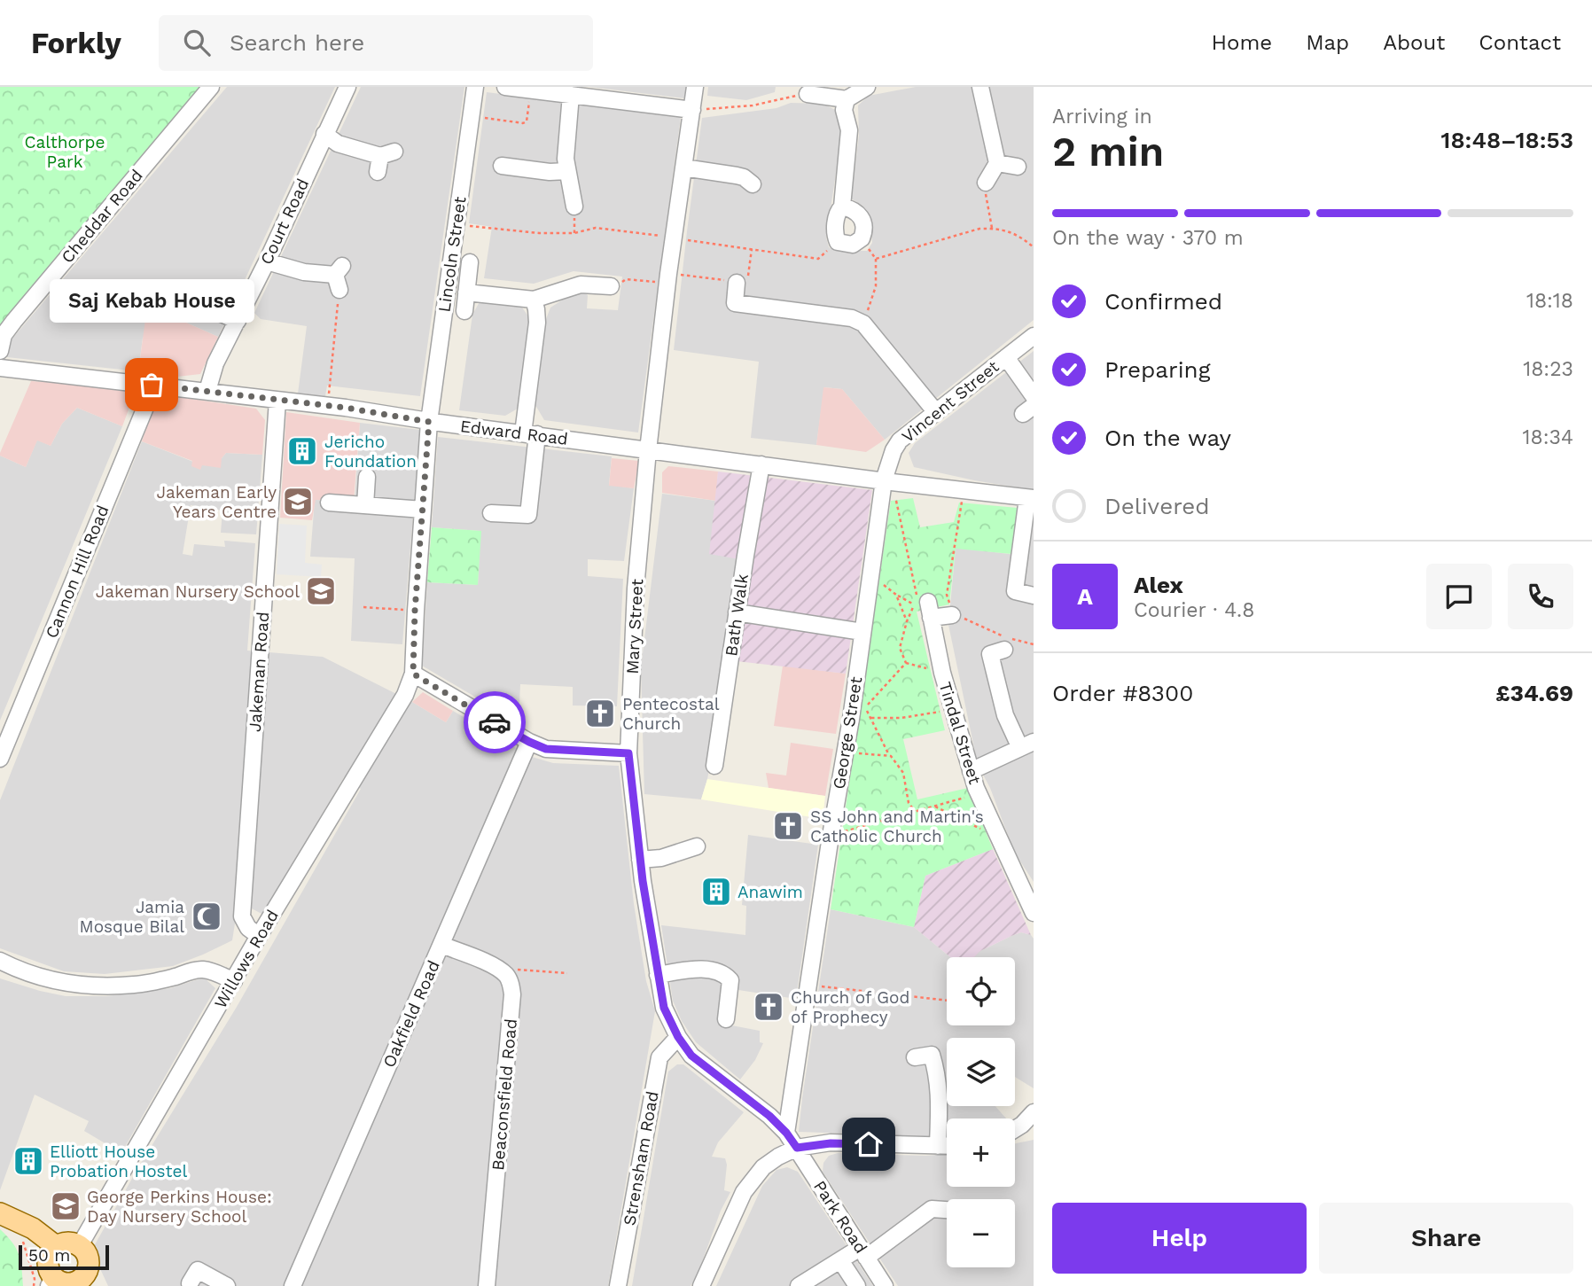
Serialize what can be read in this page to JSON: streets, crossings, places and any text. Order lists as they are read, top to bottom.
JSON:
{
  "streets": {
    "street": [
      "Cheddar Road",
      "Court Road",
      "Lincoln Street",
      "Vincent Street",
      "Edward Road",
      "Cannon Hill Road",
      "Bath Walk",
      "Mary Street",
      "Jakeman Road",
      "George Street",
      "Tindal Street",
      "Willows Road",
      "Oakfield Road",
      "Beaconsfield Road",
      "Strensham Road",
      "Park Road"
    ]
  },
  "crossings": [
    ["Court Road", "Edward Road"],
    ["Lincoln Street", "Edward Road"],
    ["Lincoln Street", "Willows Road"],
    ["Vincent Street", "Edward Road"],
    ["Vincent Street", "George Street"],
    ["Edward Road", "Cannon Hill Road"],
    ["Edward Road", "Bath Walk"],
    ["Edward Road", "Mary Street"],
    ["Edward Road", "Jakeman Road"],
    ["Edward Road", "George Street"],
    ["Mary Street", "George Street"],
    ["Mary Street", "Strensham Road"],
    ["Mary Street", "Park Road"],
    ["Jakeman Road", "Willows Road"]
  ],
  "parks": ["Calthorpe Park"],
  "places": {
    "other": ["Saj Kebab House"],
    "building": ["Jericho Foundation", "Anawim", "Elliott House Probation Hostel"],
    "school or university": ["Jakeman Early Years Centre", "Jakeman Nursery School", "George Perkins House: Day Nursery School"],
    "church": ["Pentecostal Church", "SS John and Martin's Catholic Church", "Church of God of Prophecy"],
    "mosque": ["Jamia Mosque Bilal"]
  },
  "scale_bar": "50 m",
  "page": {
    "header": "Forkly",
    "search": "Search here",
    "nav": [
      "Home",
      "Map",
      "About",
      "Contact"
    ],
    "heading": ["2 min", "Arriving in", "18:48–18:53"],
    "panel": [
      "Alex",
      "Courier · 4.8",
      "Order #8300",
      "£34.69"
    ],
    "bar": "On the way · 370 m",
    "list": [
      ["Confirmed", "18:18"],
      ["Preparing", "18:23"],
      ["On the way", "18:34"],
      "Delivered"
    ],
    "bubble": "Saj Kebab House",
    "round": "A",
    "map_buttons": ["+", "−"],
    "buttons": ["Help", "Share"],
    "scale": "50 m"
  }
}
